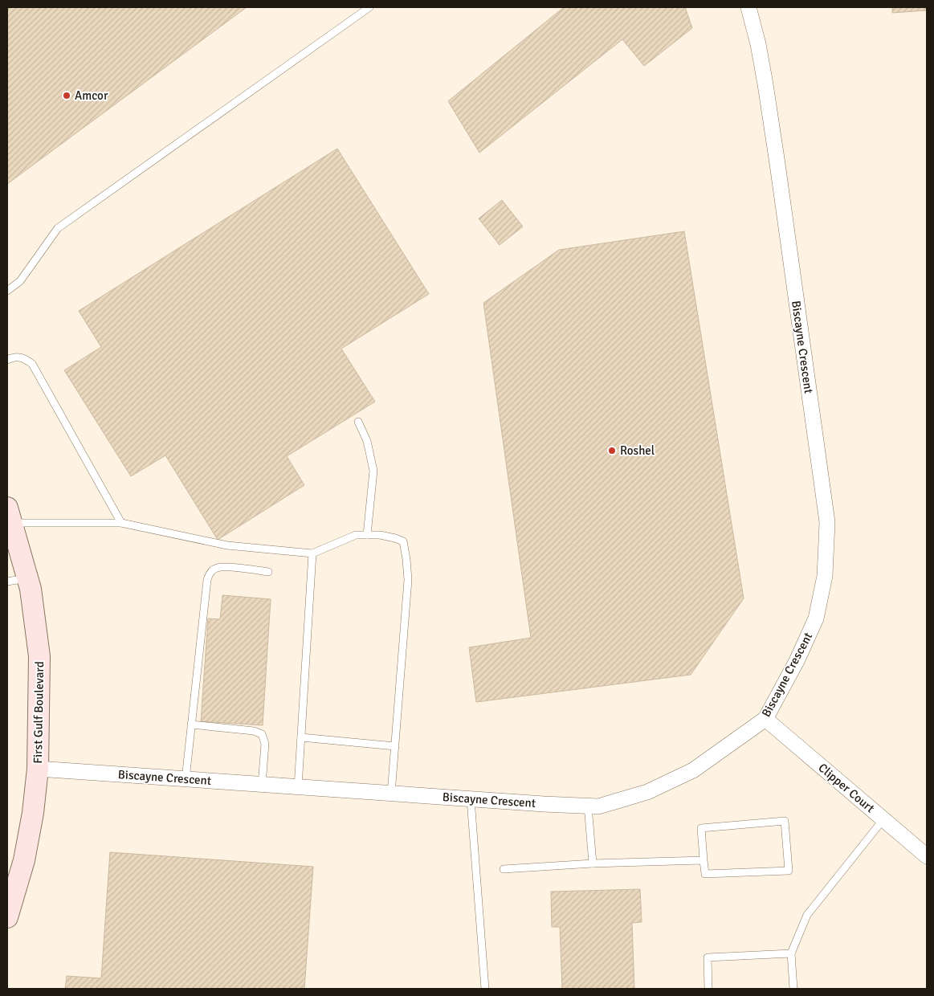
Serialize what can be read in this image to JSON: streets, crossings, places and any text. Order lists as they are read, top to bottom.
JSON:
{
  "streets": {
    "street": ["Biscayne Crescent", "First Gulf Boulevard", "Clipper Court"]
  },
  "crossings": [
    ["Biscayne Crescent", "First Gulf Boulevard"],
    ["Biscayne Crescent", "Clipper Court"]
  ],
  "places": ["Amcor", "Roshel"]
}
